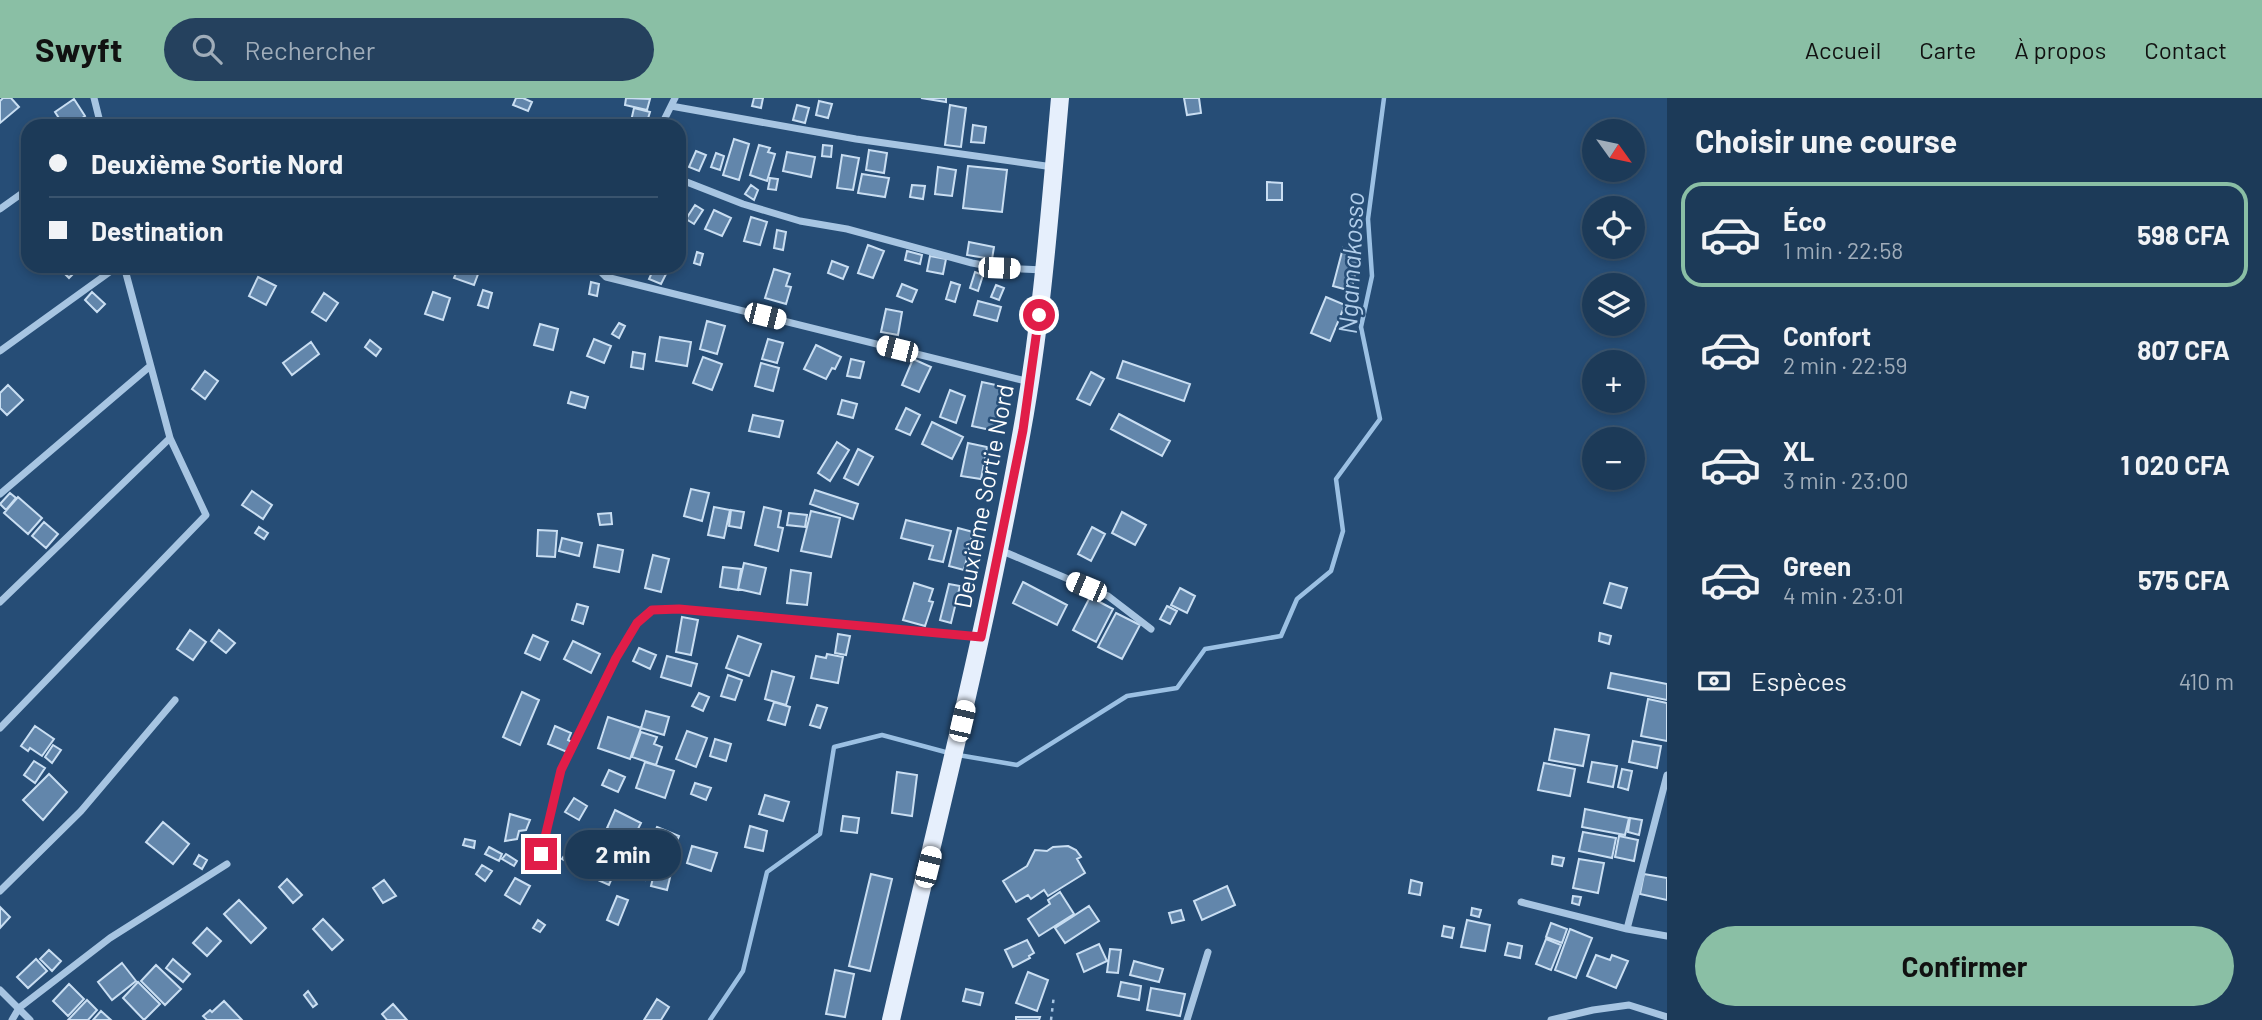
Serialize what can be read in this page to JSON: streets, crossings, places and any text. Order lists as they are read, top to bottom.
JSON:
{
  "streets": {
    "main road": ["Deuxième Sortie Nord"]
  },
  "water": ["Ngamakosso"],
  "north": "bottom right",
  "page": {
    "header": "Swyft",
    "search": "Rechercher",
    "nav": [
      "Accueil",
      "Carte",
      "À propos",
      "Contact"
    ],
    "heading": "Choisir une course",
    "map_buttons": ["+", "−"],
    "banner": ["Deuxième Sortie Nord", "Destination"],
    "list": [
      {
        "name": "Éco",
        "note": "1 min · 22:58",
        "value": "598 CFA"
      },
      {
        "name": "Confort",
        "note": "2 min · 22:59",
        "value": "807 CFA"
      },
      {
        "name": "XL",
        "note": "3 min · 23:00",
        "value": "1 020 CFA"
      },
      {
        "name": "Green",
        "note": "4 min · 23:01",
        "value": "575 CFA"
      }
    ],
    "pay": ["Espèces", "410 m"],
    "bubble": "2 min",
    "buttons": "Confirmer"
  }
}
